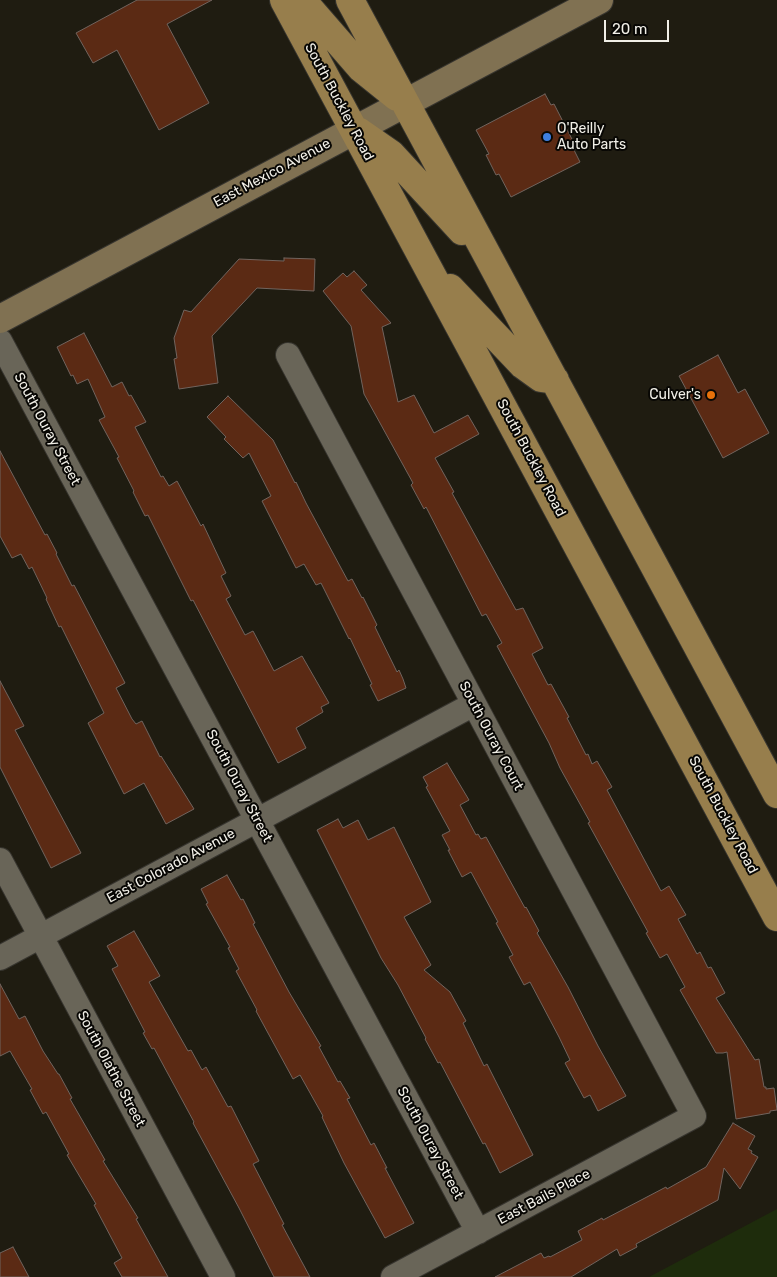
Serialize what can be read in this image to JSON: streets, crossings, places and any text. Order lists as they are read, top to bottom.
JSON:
{
  "streets": {
    "main road": ["South Buckley Road"],
    "street": [
      "East Mexico Avenue",
      "South Ouray Street",
      "South Ouray Court",
      "East Colorado Avenue",
      "South Olathe Street",
      "East Bails Place"
    ]
  },
  "crossings": [
    ["South Buckley Road", "East Mexico Avenue"],
    ["South Ouray Street", "East Colorado Avenue"],
    ["South Ouray Street", "East Bails Place"],
    ["South Ouray Court", "East Colorado Avenue"],
    ["South Ouray Court", "East Bails Place"],
    ["East Colorado Avenue", "South Olathe Street"]
  ],
  "places": ["O'Reilly Auto Parts", "Culver's"],
  "scale_bar": "20 m"
}
